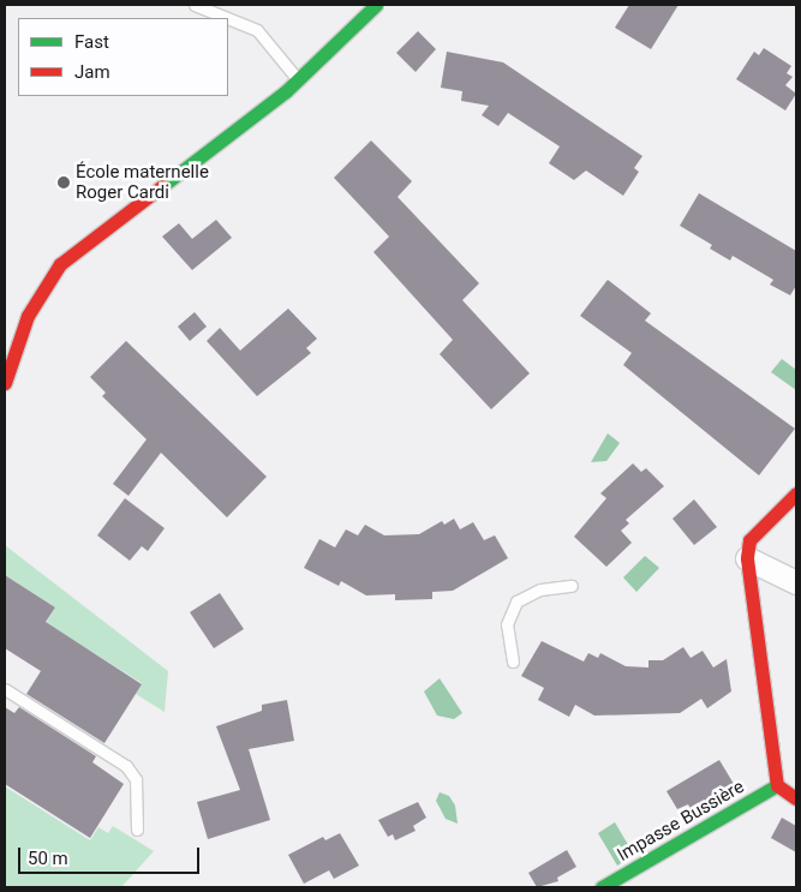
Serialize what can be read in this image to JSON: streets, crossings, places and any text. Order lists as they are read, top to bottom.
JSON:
{
  "streets": {
    "street": ["Impasse Bussière"]
  },
  "places": ["École maternelle Roger Cardi"],
  "legend": ["Fast", "Jam"],
  "scale_bar": "50 m"
}
